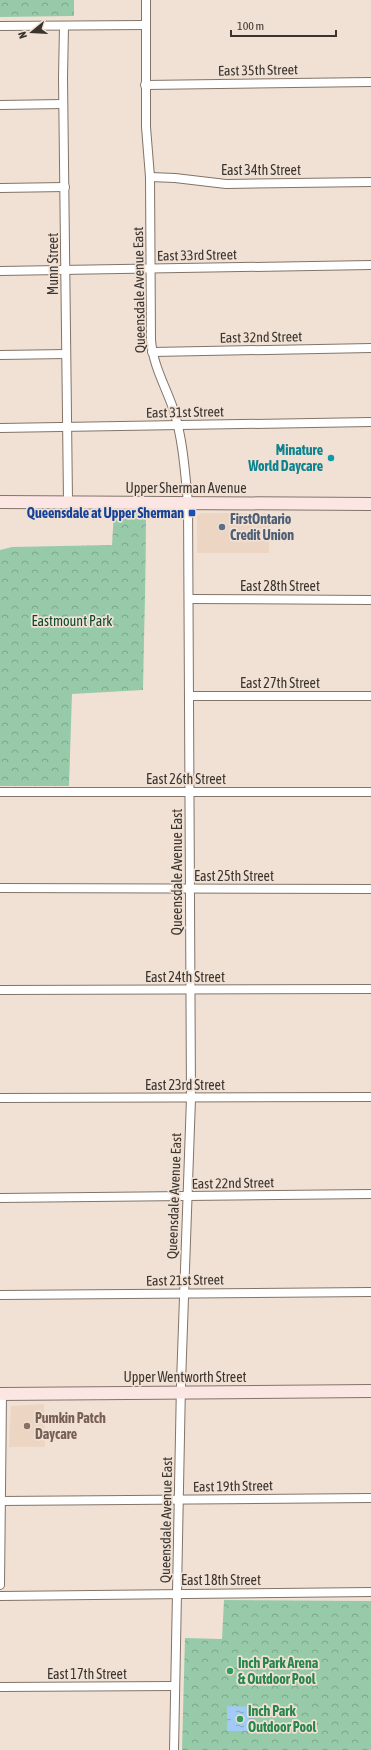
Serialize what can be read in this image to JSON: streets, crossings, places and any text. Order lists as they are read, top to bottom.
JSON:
{
  "streets": {
    "main road": ["Upper Sherman Avenue", "Upper Wentworth Street"],
    "street": [
      "East 35th Street",
      "East 34th Street",
      "East 33rd Street",
      "Munn Street",
      "Queensdale Avenue East",
      "East 32nd Street",
      "East 31st Street",
      "East 28th Street",
      "East 27th Street",
      "East 26th Street",
      "East 25th Street",
      "East 24th Street",
      "East 23rd Street",
      "East 22nd Street",
      "East 21st Street",
      "East 19th Street",
      "East 18th Street",
      "East 17th Street"
    ]
  },
  "crossings": [
    ["East 35th Street", "Queensdale Avenue East"],
    ["East 34th Street", "Queensdale Avenue East"],
    ["East 33rd Street", "Munn Street"],
    ["East 33rd Street", "Queensdale Avenue East"],
    ["Munn Street", "East 31st Street"],
    ["Munn Street", "Upper Sherman Avenue"],
    ["Queensdale Avenue East", "East 32nd Street"],
    ["Queensdale Avenue East", "East 31st Street"],
    ["Queensdale Avenue East", "Upper Sherman Avenue"],
    ["Queensdale Avenue East", "East 28th Street"],
    ["Queensdale Avenue East", "East 27th Street"],
    ["Queensdale Avenue East", "East 26th Street"],
    ["Queensdale Avenue East", "East 25th Street"],
    ["Queensdale Avenue East", "East 24th Street"],
    ["Queensdale Avenue East", "East 23rd Street"],
    ["Queensdale Avenue East", "East 22nd Street"],
    ["Queensdale Avenue East", "East 21st Street"],
    ["Queensdale Avenue East", "Upper Wentworth Street"],
    ["Queensdale Avenue East", "East 19th Street"],
    ["Queensdale Avenue East", "East 18th Street"],
    ["Queensdale Avenue East", "East 17th Street"]
  ],
  "parks": ["Eastmount Park"],
  "places": {
    "other": [
      "Minature World Daycare",
      "FirstOntario Credit Union",
      "Pumkin Patch Daycare",
      "Inch Park Arena & Outdoor Pool",
      "Inch Park Outdoor Pool"
    ],
    "transit": ["Queensdale at Upper Sherman"]
  },
  "scale_bar": "100 m",
  "north": "left"
}
